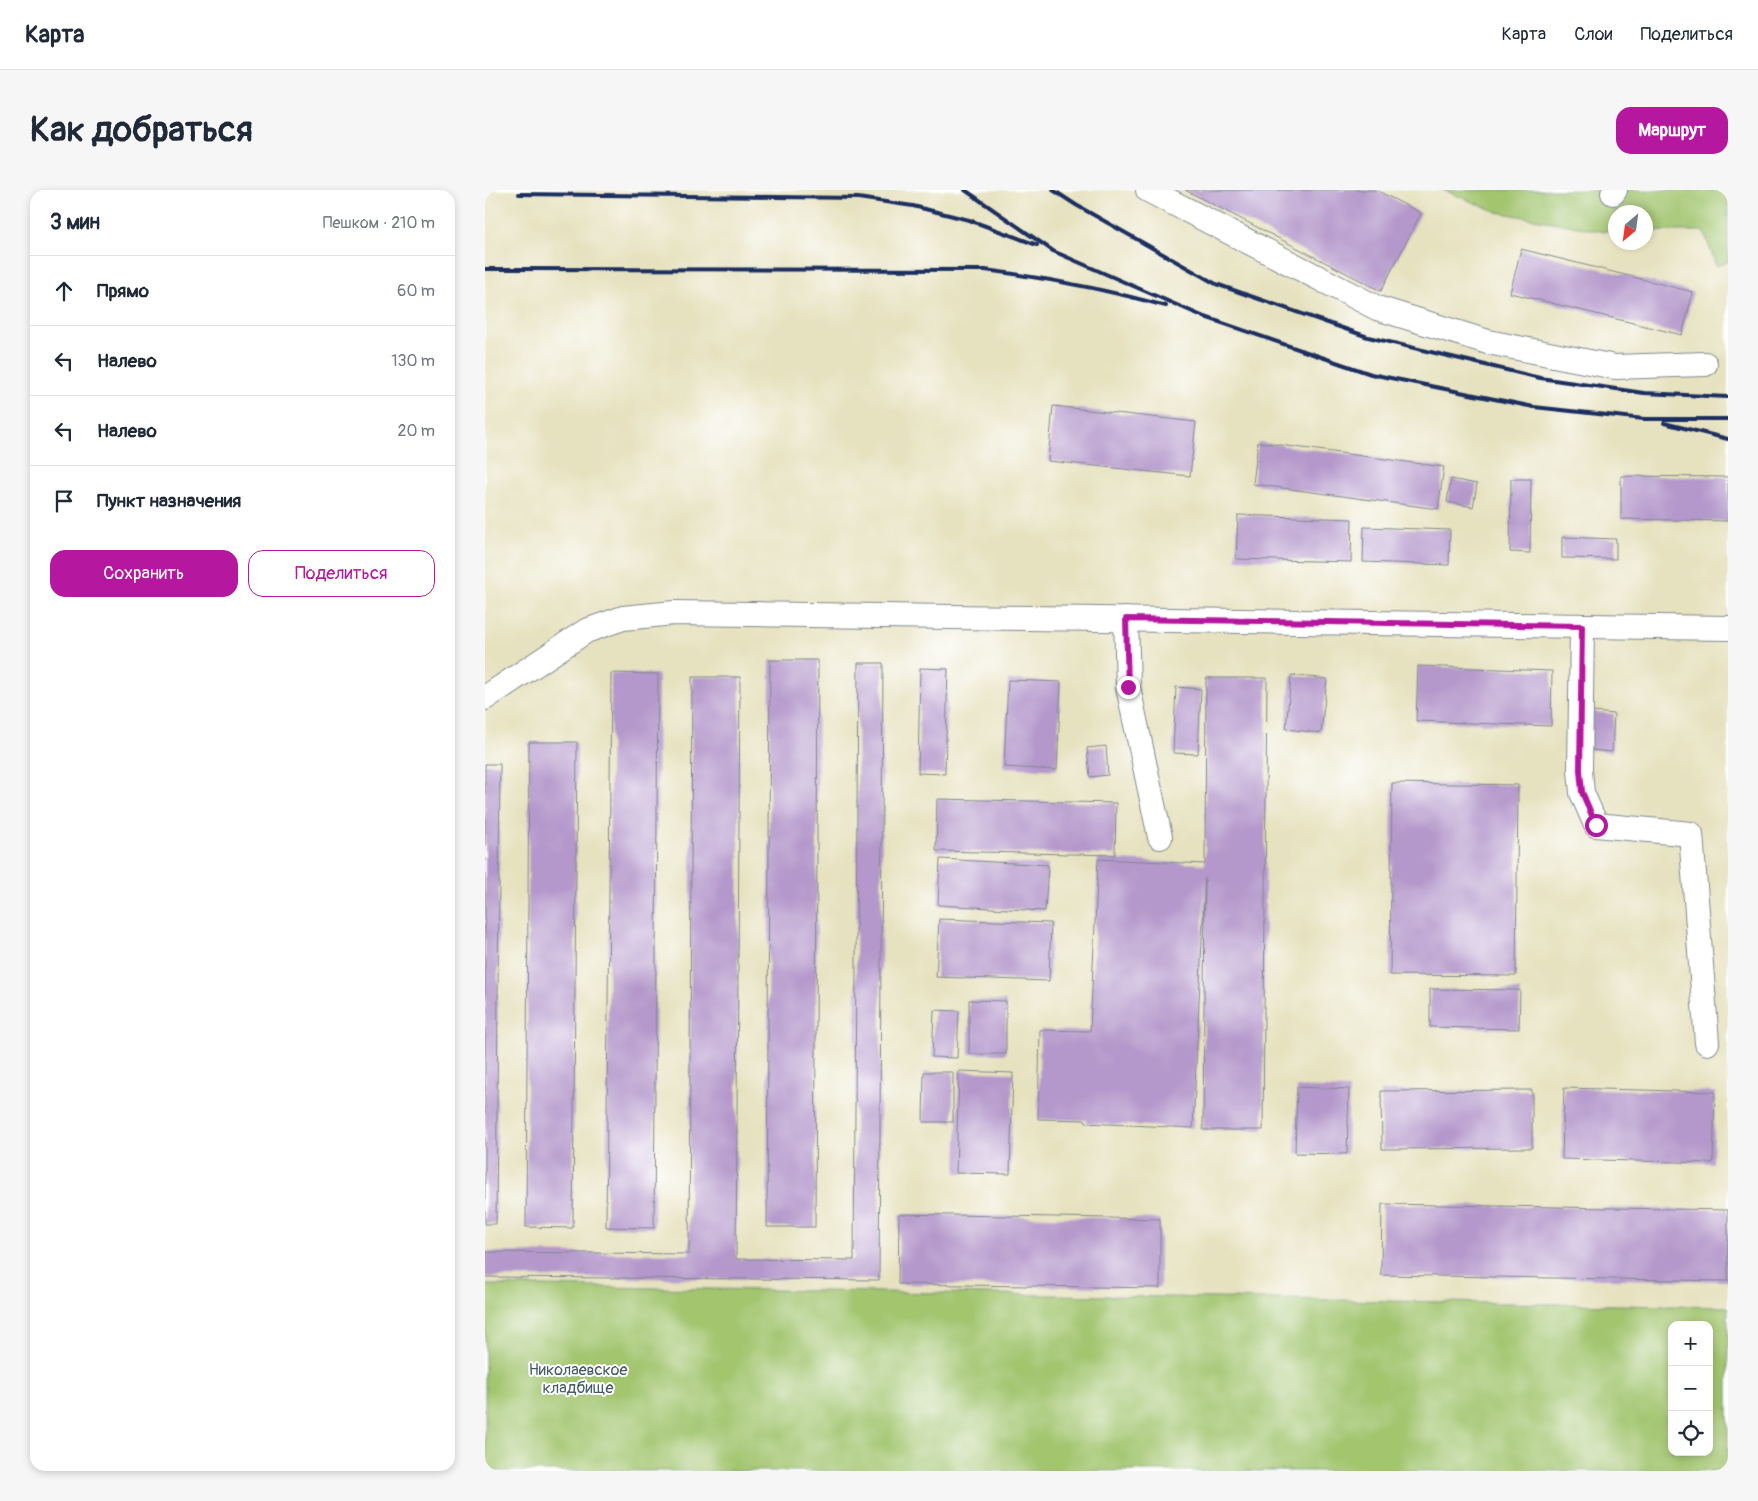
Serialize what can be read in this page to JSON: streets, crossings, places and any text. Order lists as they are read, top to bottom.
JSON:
{
  "parks": ["Николаевское кладбище"],
  "north": "bottom left",
  "page": {
    "header": "Карта",
    "nav": ["Карта", "Слои", "Поделиться"],
    "buttons": [
      "Маршрут",
      ["Сохранить", "Поделиться"]
    ],
    "title": "Как добраться",
    "heading": ["3 мин", "Пешком · 210 m"],
    "list": [
      ["Прямо", "60 m"],
      ["Налево", "130 m"],
      ["Налево", "20 m"],
      "Пункт назначения"
    ],
    "map_buttons": ["+", "−"]
  }
}
